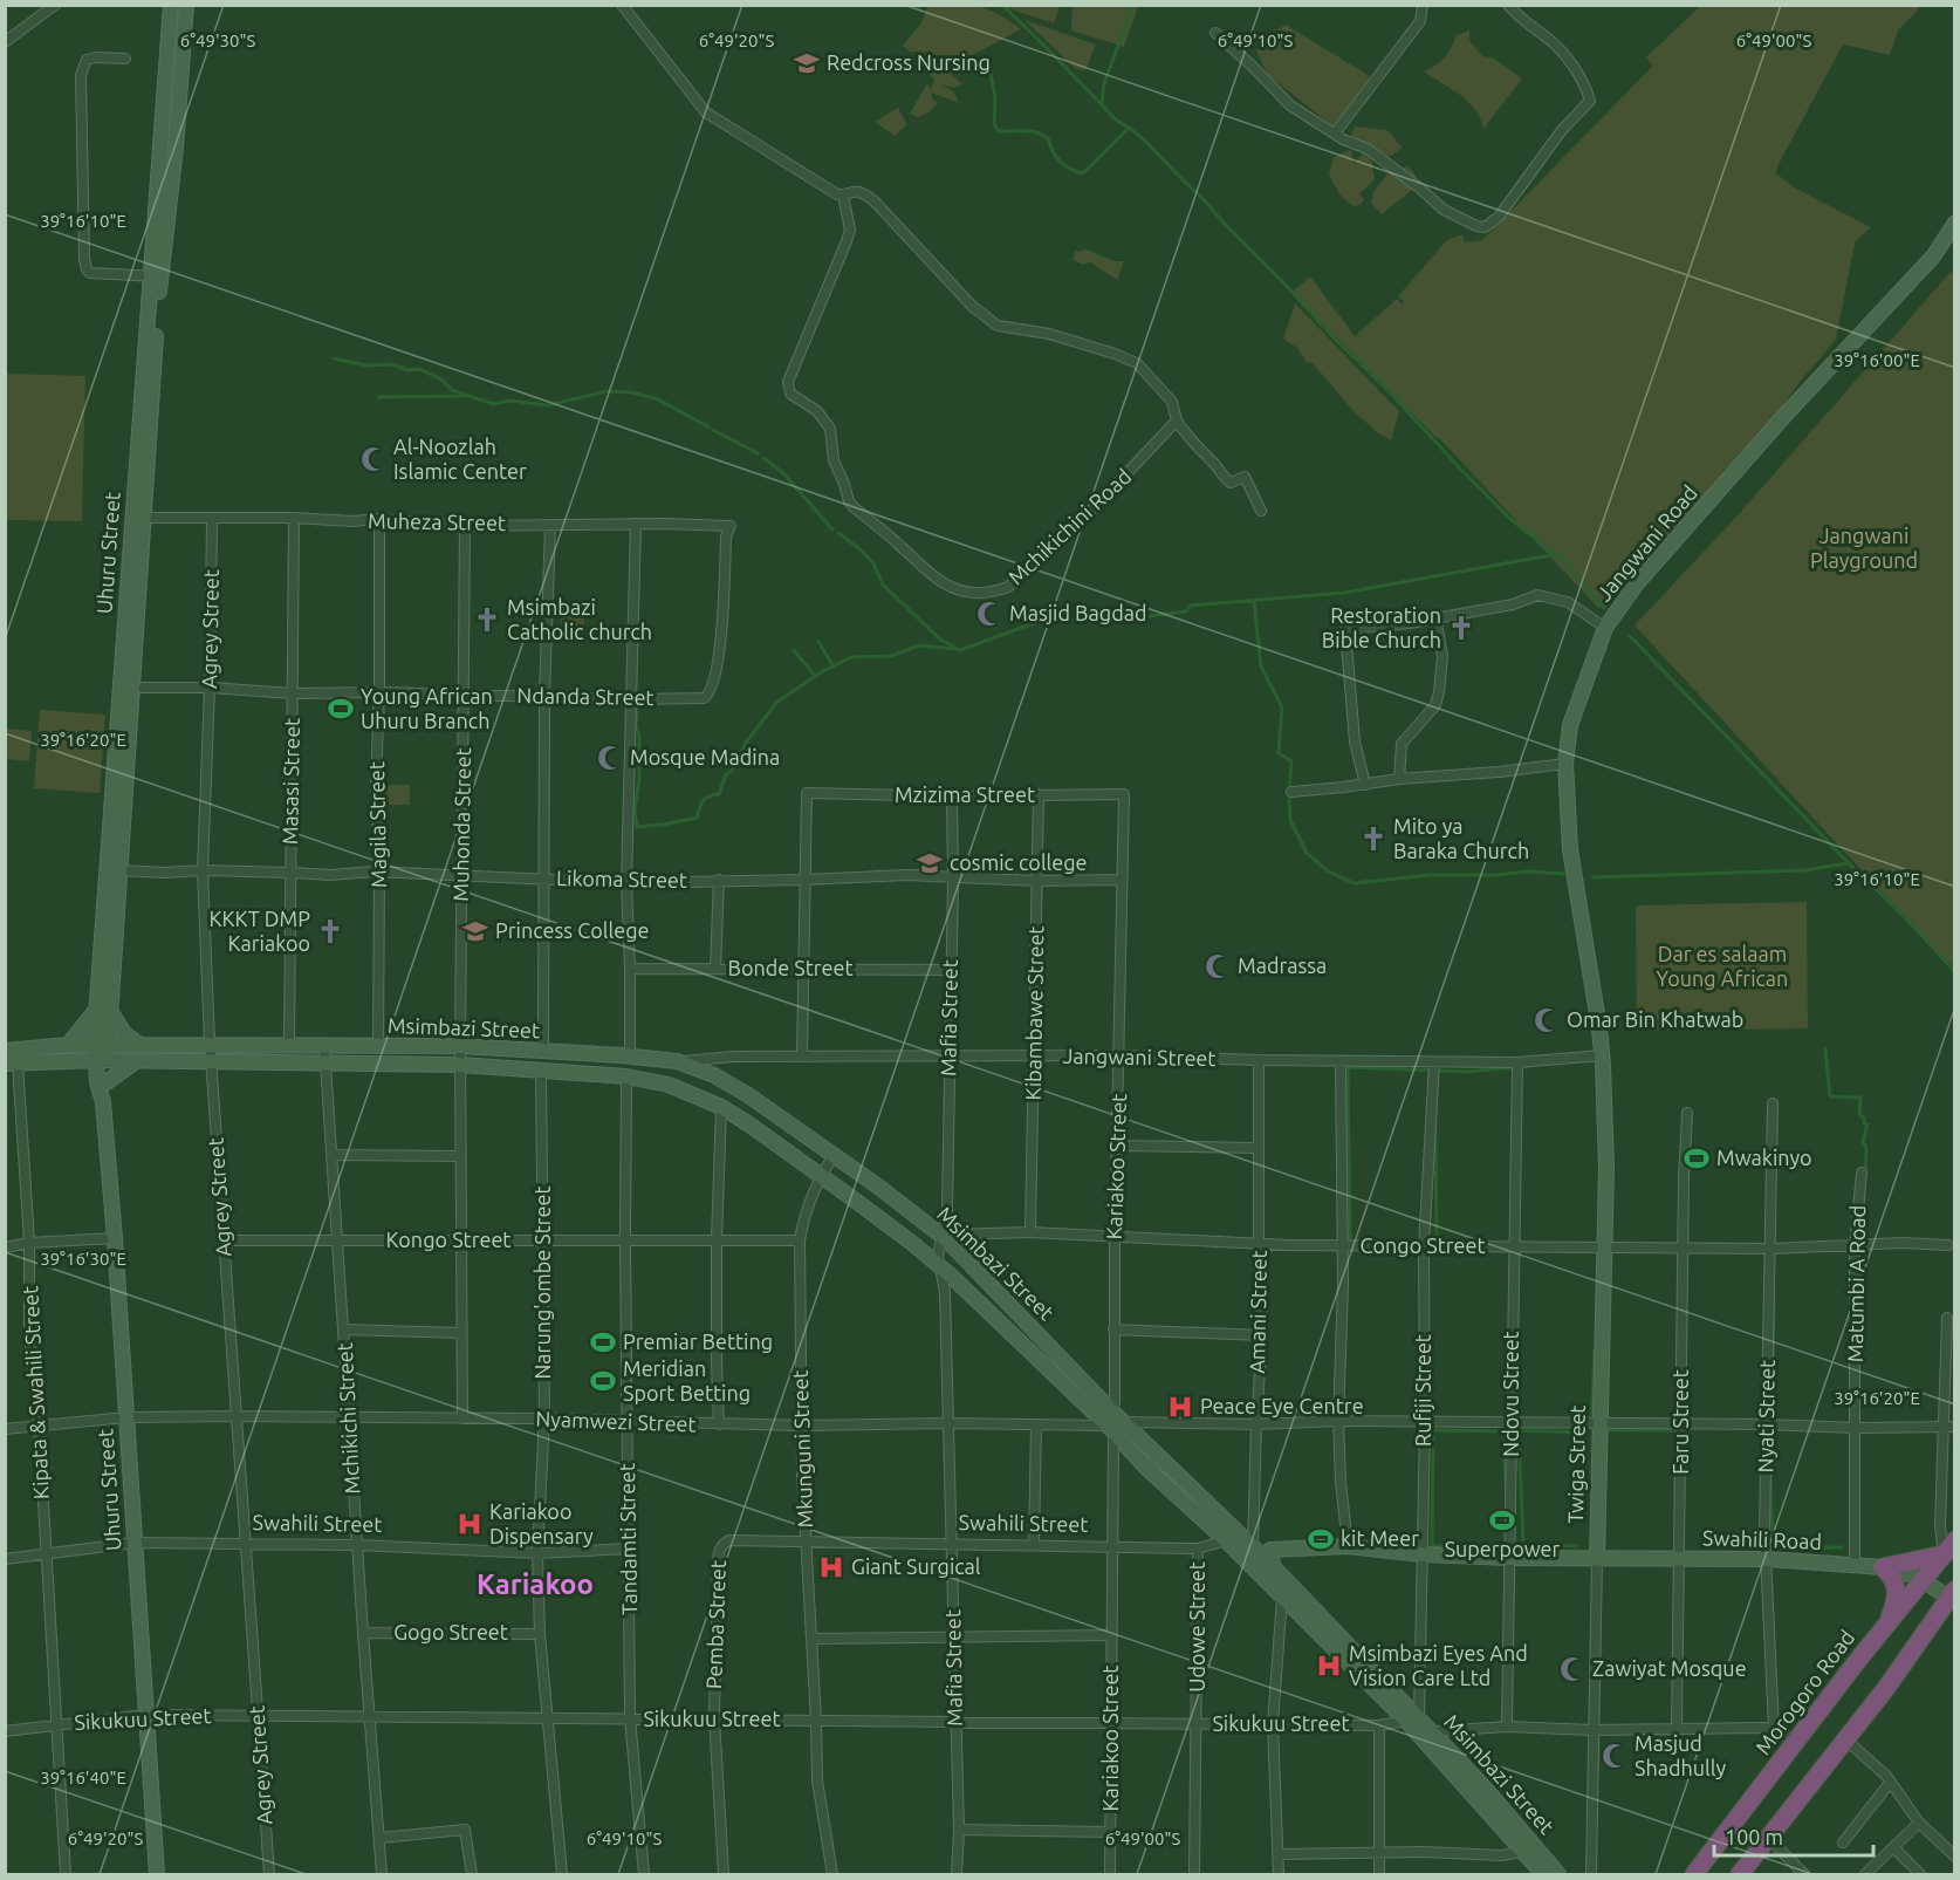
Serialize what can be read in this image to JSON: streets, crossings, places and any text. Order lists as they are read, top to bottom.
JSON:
{
  "streets": {
    "highway": ["Morogoro Road"],
    "street": [
      "Muheza Street",
      "Mchikichini Road",
      "Jangwani Road",
      "Uhuru Street",
      "Agrey Street",
      "Ndanda Street",
      "Masasi Street",
      "Mzizima Street",
      "Magila Street",
      "Muhonda Street",
      "Likoma Street",
      "Bonde Street",
      "Kibambawe Street",
      "Mafia Street",
      "Msimbazi Street",
      "Jangwani Street",
      "Kariakoo Street",
      "Kongo Street",
      "Congo Street",
      "Narung'ombe Street",
      "Matumbi A Road",
      "Amani Street",
      "Rufiji Street",
      "Kipata & Swahili Street",
      "Ndovu Street",
      "Nyati Street",
      "Mchikichi Street",
      "Nyamwezi Street",
      "Faru Street",
      "Mkunguni Street",
      "Twiga Street",
      "Swahili Street",
      "Tandamti Street",
      "Swahili Road",
      "Pemba Street",
      "Udowe Street",
      "Gogo Street",
      "Sikukuu Street"
    ]
  },
  "crossings": [
    ["Muheza Street", "Uhuru Street"],
    ["Muheza Street", "Agrey Street"],
    ["Muheza Street", "Ndanda Street"],
    ["Muheza Street", "Masasi Street"],
    ["Muheza Street", "Magila Street"],
    ["Muheza Street", "Muhonda Street"],
    ["Jangwani Road", "Jangwani Street"],
    ["Jangwani Road", "Twiga Street"],
    ["Uhuru Street", "Ndanda Street"],
    ["Uhuru Street", "Likoma Street"],
    ["Uhuru Street", "Msimbazi Street"],
    ["Uhuru Street", "Nyamwezi Street"],
    ["Uhuru Street", "Swahili Street"],
    ["Uhuru Street", "Sikukuu Street"],
    ["Agrey Street", "Ndanda Street"],
    ["Agrey Street", "Likoma Street"],
    ["Agrey Street", "Msimbazi Street"],
    ["Agrey Street", "Kongo Street"],
    ["Agrey Street", "Nyamwezi Street"],
    ["Agrey Street", "Swahili Street"],
    ["Agrey Street", "Sikukuu Street"],
    ["Ndanda Street", "Masasi Street"],
    ["Ndanda Street", "Magila Street"],
    ["Ndanda Street", "Muhonda Street"],
    ["Masasi Street", "Likoma Street"],
    ["Masasi Street", "Msimbazi Street"],
    ["Mzizima Street", "Likoma Street"],
    ["Mzizima Street", "Kibambawe Street"],
    ["Mzizima Street", "Mafia Street"],
    ["Mzizima Street", "Kariakoo Street"],
    ["Magila Street", "Likoma Street"],
    ["Magila Street", "Msimbazi Street"],
    ["Muhonda Street", "Likoma Street"],
    ["Muhonda Street", "Msimbazi Street"],
    ["Muhonda Street", "Kongo Street"],
    ["Muhonda Street", "Nyamwezi Street"],
    ["Likoma Street", "Kibambawe Street"],
    ["Likoma Street", "Mafia Street"],
    ["Likoma Street", "Kariakoo Street"],
    ["Bonde Street", "Mafia Street"],
    ["Kibambawe Street", "Jangwani Street"],
    ["Kibambawe Street", "Congo Street"],
    ["Mafia Street", "Msimbazi Street"],
    ["Mafia Street", "Jangwani Street"],
    ["Mafia Street", "Congo Street"],
    ["Mafia Street", "Nyamwezi Street"],
    ["Mafia Street", "Swahili Street"],
    ["Mafia Street", "Sikukuu Street"],
    ["Msimbazi Street", "Jangwani Street"],
    ["Msimbazi Street", "Kariakoo Street"],
    ["Msimbazi Street", "Congo Street"],
    ["Msimbazi Street", "Narung'ombe Street"],
    ["Msimbazi Street", "Amani Street"],
    ["Msimbazi Street", "Rufiji Street"],
    ["Msimbazi Street", "Kipata & Swahili Street"],
    ["Msimbazi Street", "Mchikichi Street"],
    ["Msimbazi Street", "Nyamwezi Street"],
    ["Msimbazi Street", "Mkunguni Street"],
    ["Msimbazi Street", "Swahili Street"],
    ["Msimbazi Street", "Tandamti Street"],
    ["Msimbazi Street", "Sikukuu Street"],
    ["Jangwani Street", "Kariakoo Street"],
    ["Jangwani Street", "Amani Street"],
    ["Jangwani Street", "Rufiji Street"],
    ["Jangwani Street", "Ndovu Street"],
    ["Jangwani Street", "Twiga Street"],
    ["Kariakoo Street", "Congo Street"],
    ["Kariakoo Street", "Nyamwezi Street"],
    ["Kariakoo Street", "Swahili Street"],
    ["Kariakoo Street", "Sikukuu Street"],
    ["Kongo Street", "Narung'ombe Street"],
    ["Kongo Street", "Mchikichi Street"],
    ["Kongo Street", "Mkunguni Street"],
    ["Kongo Street", "Tandamti Street"],
    ["Congo Street", "Matumbi A Road"],
    ["Congo Street", "Amani Street"],
    ["Congo Street", "Rufiji Street"],
    ["Congo Street", "Ndovu Street"],
    ["Congo Street", "Nyati Street"],
    ["Congo Street", "Faru Street"],
    ["Congo Street", "Twiga Street"],
    ["Narung'ombe Street", "Nyamwezi Street"],
    ["Narung'ombe Street", "Swahili Street"],
    ["Narung'ombe Street", "Gogo Street"],
    ["Narung'ombe Street", "Sikukuu Street"],
    ["Matumbi A Road", "Swahili Road"],
    ["Rufiji Street", "Sikukuu Street"],
    ["Kipata & Swahili Street", "Nyamwezi Street"],
    ["Kipata & Swahili Street", "Swahili Street"],
    ["Kipata & Swahili Street", "Sikukuu Street"],
    ["Nyati Street", "Swahili Road"],
    ["Mchikichi Street", "Nyamwezi Street"],
    ["Mchikichi Street", "Swahili Street"],
    ["Mchikichi Street", "Gogo Street"],
    ["Mchikichi Street", "Sikukuu Street"],
    ["Nyamwezi Street", "Mkunguni Street"],
    ["Nyamwezi Street", "Tandamti Street"],
    ["Faru Street", "Swahili Road"],
    ["Mkunguni Street", "Swahili Street"],
    ["Mkunguni Street", "Pemba Street"],
    ["Mkunguni Street", "Sikukuu Street"],
    ["Twiga Street", "Swahili Road"],
    ["Swahili Street", "Tandamti Street"],
    ["Swahili Street", "Pemba Street"],
    ["Swahili Street", "Udowe Street"],
    ["Tandamti Street", "Sikukuu Street"],
    ["Swahili Road", "Morogoro Road"],
    ["Pemba Street", "Sikukuu Street"],
    ["Udowe Street", "Sikukuu Street"]
  ],
  "districts": ["Kariakoo"],
  "parks": ["Jangwani Playground", "Dar es salaam Young African"],
  "places": {
    "school or university": ["Redcross Nursing", "cosmic college", "Princess College"],
    "mosque": [
      "Al-Noozlah Islamic Center",
      "Masjid Bagdad",
      "Mosque Madina",
      "Madrassa",
      "Omar Bin Khatwab",
      "Zawiyat Mosque",
      "Masjud Shadhully"
    ],
    "church": [
      "Msimbazi Catholic church",
      "Restoration Bible Church",
      "Mito ya Baraka Church",
      "KKKT DMP Kariakoo"
    ],
    "sports": [
      "Young African Uhuru Branch",
      "Mwakinyo",
      "Premiar Betting",
      "Meridian Sport Betting",
      "Superpower",
      "kit Meer"
    ],
    "hospital": [
      "Peace Eye Centre",
      "Kariakoo Dispensary",
      "Giant Surgical",
      "Msimbazi Eyes And Vision Care Ltd"
    ]
  },
  "scale_bar": "100 m",
  "coordinates": [
    "6°49'30\"S",
    "6°49'20\"S",
    "6°49'10\"S",
    "6°49'00\"S",
    "39°16'10\"E",
    "39°16'00\"E",
    "39°16'20\"E",
    "39°16'30\"E",
    "39°16'40\"E"
  ]
}
